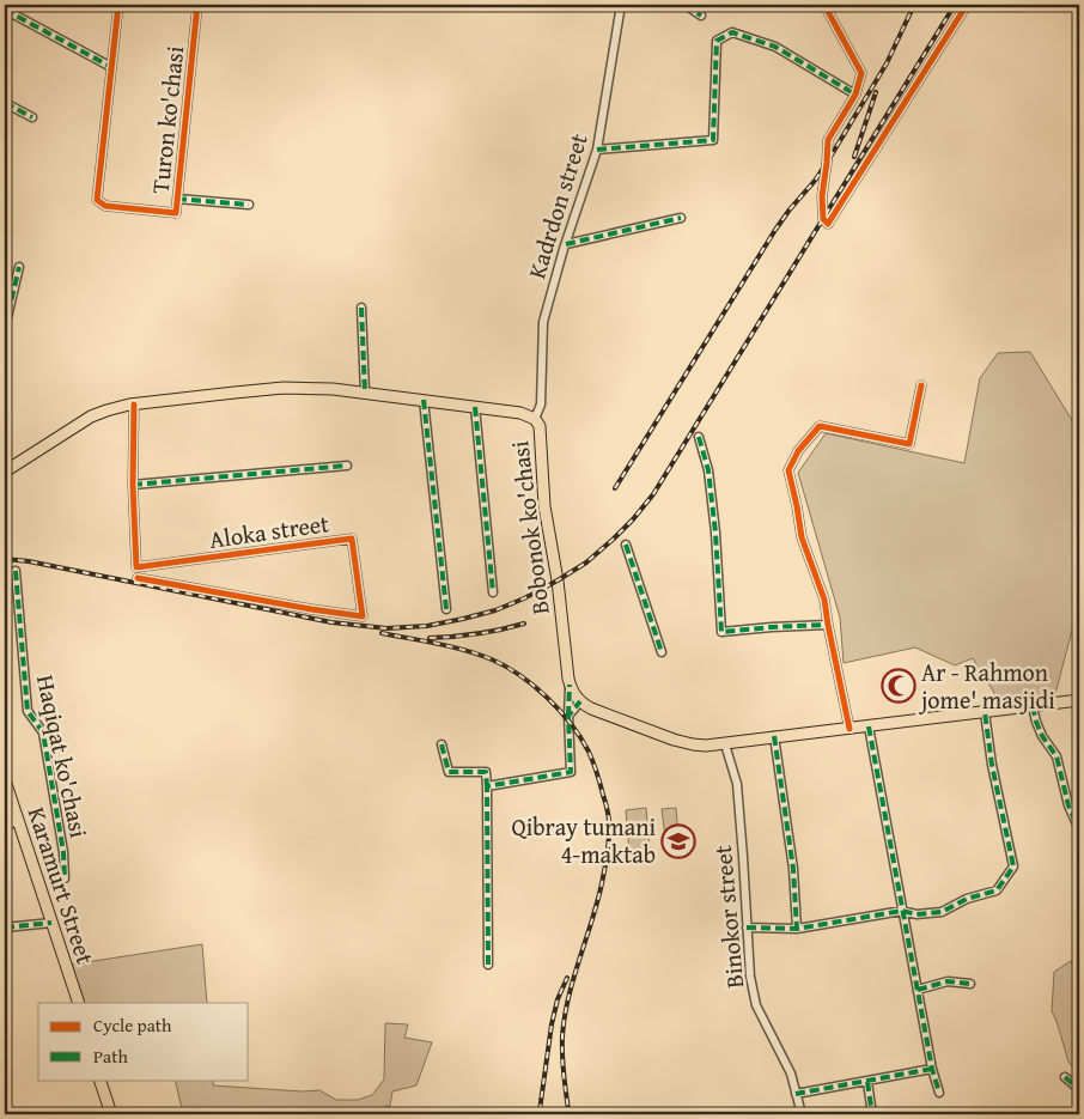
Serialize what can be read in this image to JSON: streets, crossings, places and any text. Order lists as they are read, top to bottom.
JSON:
{
  "streets": {
    "main road": ["Bobonok ko'chasi", "Karamurt Street"],
    "street": [
      "Turon ko'chasi",
      "Kadrdon street",
      "Aloka street",
      "Haqiqat ko'chasi",
      "Binokor street"
    ]
  },
  "crossings": [
    ["Kadrdon street", "Bobonok ko'chasi"]
  ],
  "places": {
    "mosque": ["Ar - Rahmon jome' masjidi"],
    "school or university": ["Qibray tumani 4-maktab"]
  },
  "legend": ["Cycle path", "Path"]
}
